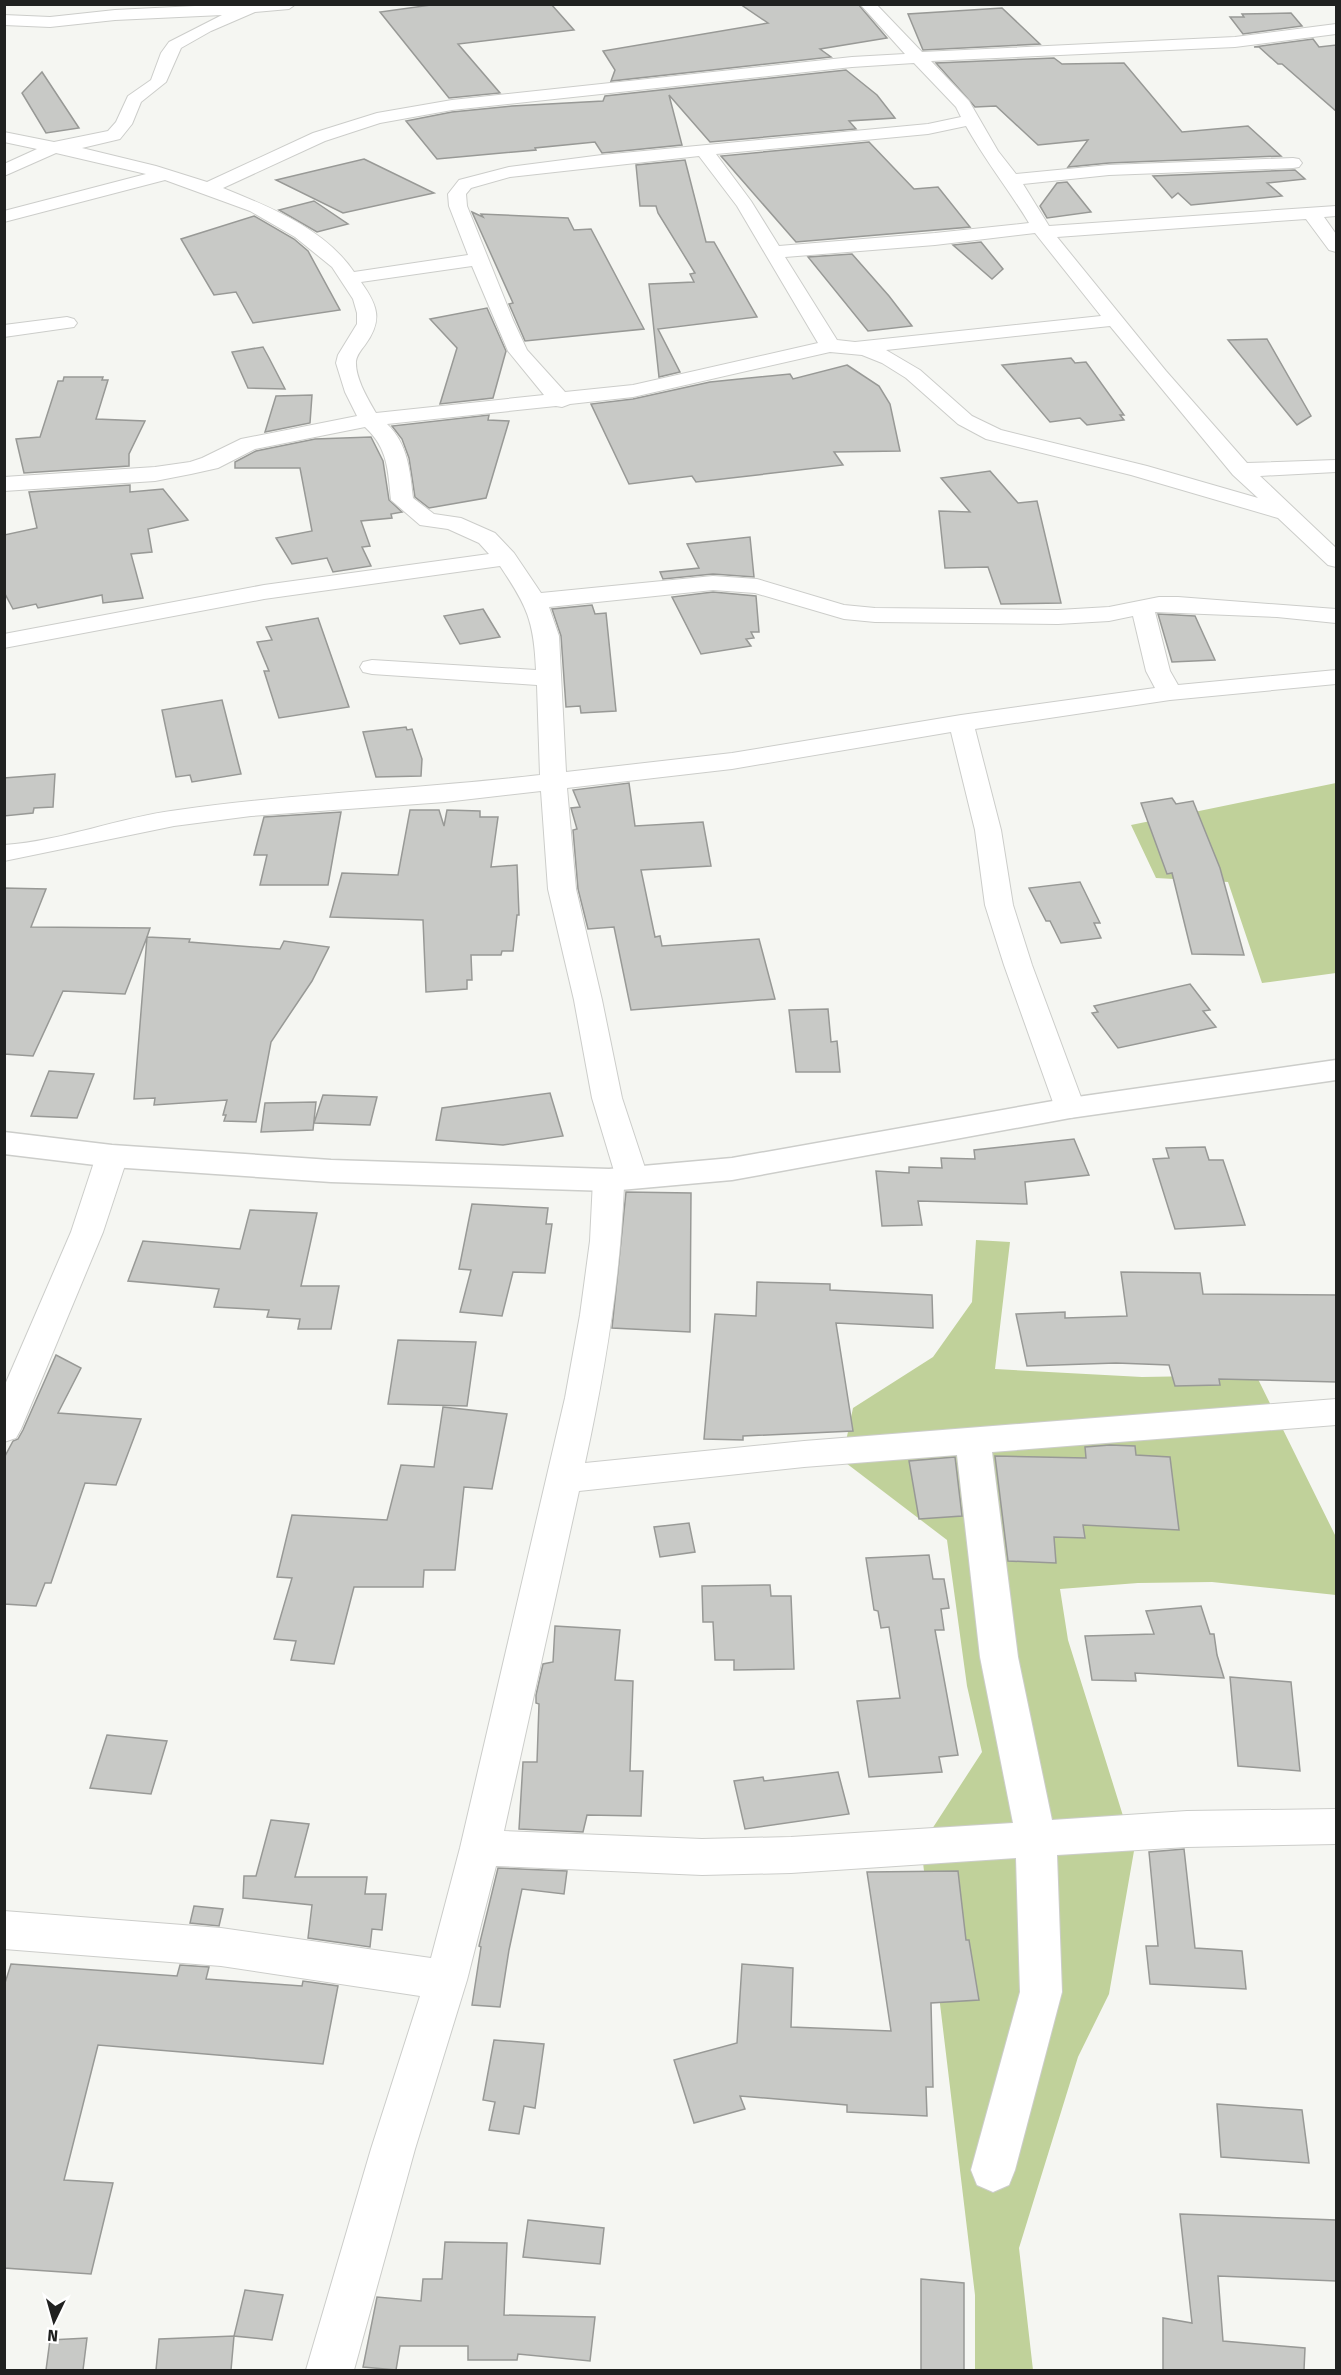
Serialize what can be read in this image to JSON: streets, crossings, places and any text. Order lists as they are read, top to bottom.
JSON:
{
  "north": "bottom"
}
